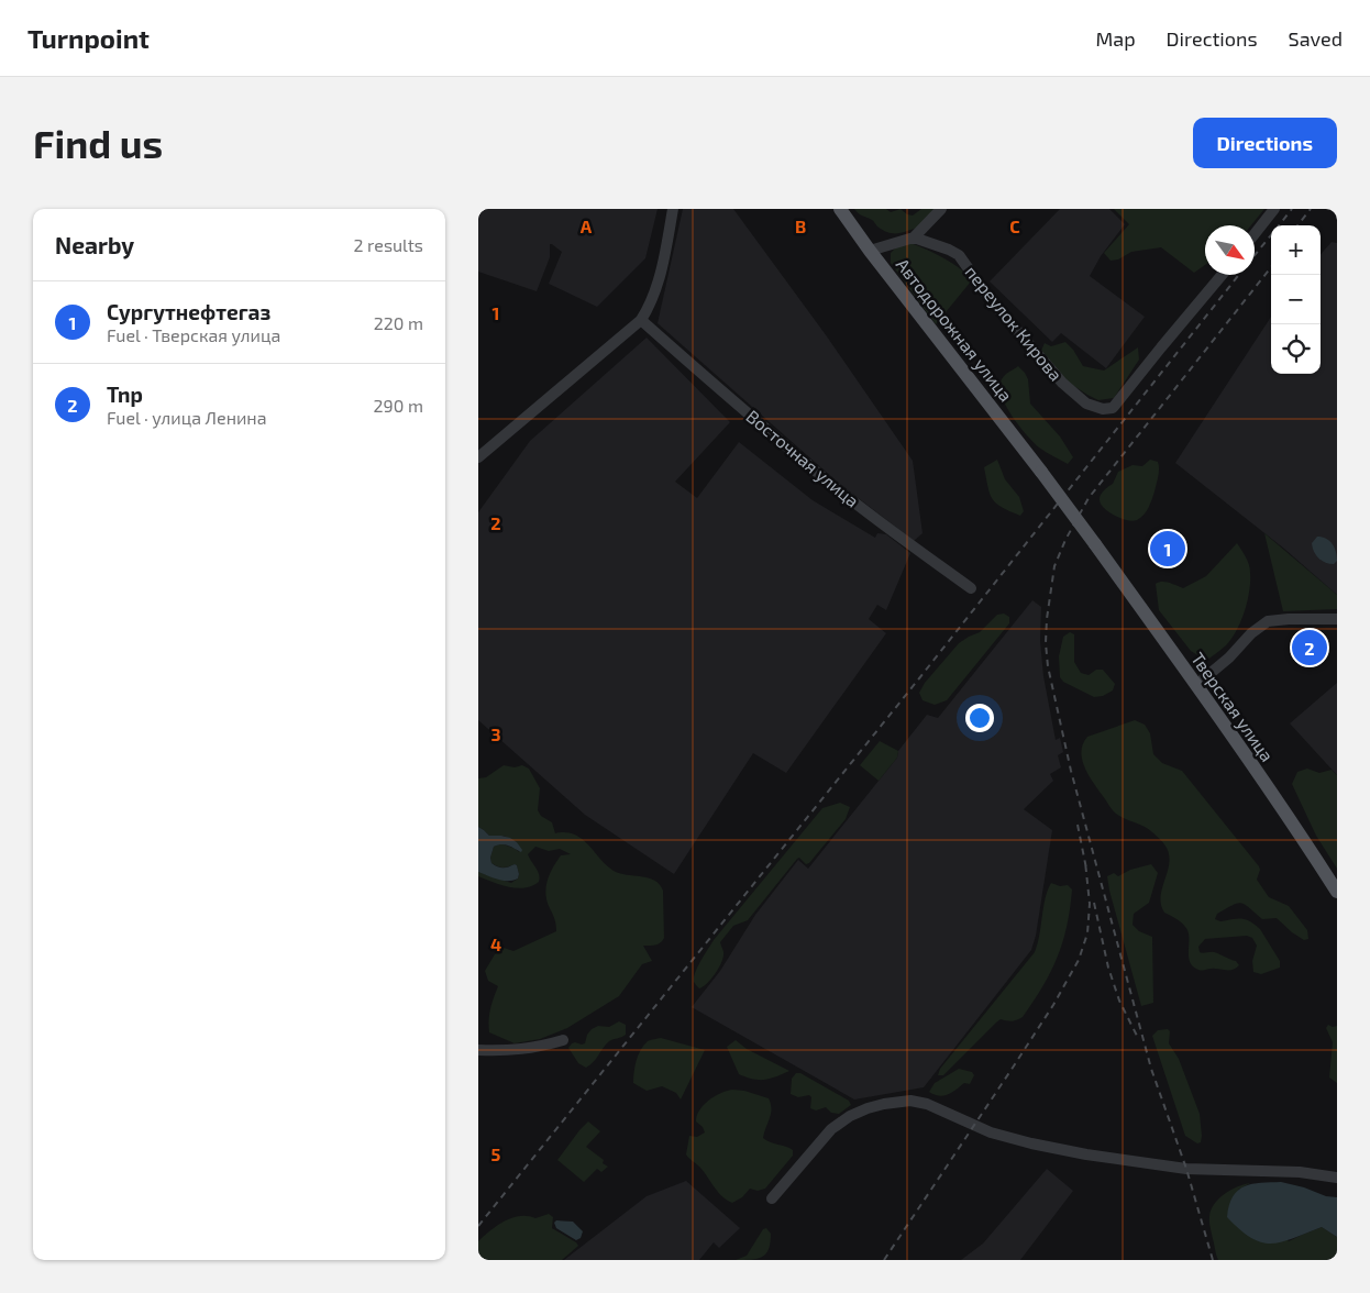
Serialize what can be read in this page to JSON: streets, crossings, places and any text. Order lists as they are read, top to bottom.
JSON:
{
  "streets": {
    "main road": ["Автодорожная улица", "Тверская улица"],
    "street": ["переулок Кирова", "Восточная улица"]
  },
  "crossings": [
    ["Автодорожная улица", "Тверская улица"]
  ],
  "north": "bottom right",
  "page": {
    "header": "Turnpoint",
    "nav": ["Map", "Directions", "Saved"],
    "buttons": "Directions",
    "title": "Find us",
    "heading": ["Nearby", "2 results"],
    "map_buttons": ["+", "−"],
    "list": [
      {
        "mark": "1",
        "name": "Сургутнефтегаз",
        "note": "Fuel · Тверская улица",
        "value": "220 m"
      },
      {
        "mark": "2",
        "name": "Tnp",
        "note": "Fuel · улица Ленина",
        "value": "290 m"
      }
    ],
    "pins": ["1", "2"]
  },
  "grid": {
    "columns": ["A", "B", "C"],
    "rows": [
      "1",
      "2",
      "3",
      "4",
      "5"
    ]
  }
}
